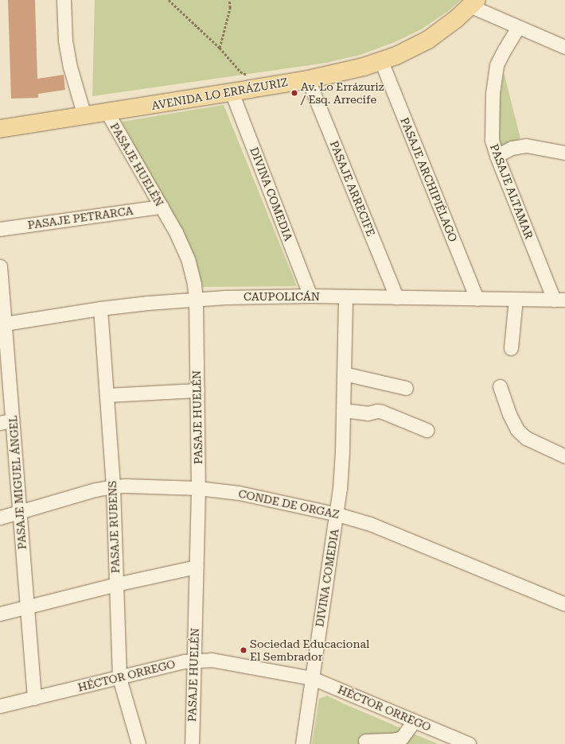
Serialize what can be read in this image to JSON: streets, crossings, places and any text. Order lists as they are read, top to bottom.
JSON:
{
  "streets": {
    "main road": ["AVENIDA LO ERRÁZURIZ"],
    "street": [
      "PASAJE HUELÉN",
      "PASAJE ARCHIPIÉLAGO",
      "PASAJE ARRECIFE",
      "PASAJE ALTAMAR",
      "DIVINA COMEDIA",
      "PASAJE PETRARCA",
      "CAUPOLICÁN",
      "PASAJE MIGUEL ÁNGEL",
      "CONDE DE ORGAZ",
      "PASAJE RUBENS",
      "HÉCTOR ORREGO"
    ]
  },
  "crossings": [
    ["AVENIDA LO ERRÁZURIZ", "PASAJE HUELÉN"],
    ["AVENIDA LO ERRÁZURIZ", "PASAJE ARCHIPIÉLAGO"],
    ["AVENIDA LO ERRÁZURIZ", "PASAJE ARRECIFE"],
    ["AVENIDA LO ERRÁZURIZ", "DIVINA COMEDIA"],
    ["PASAJE HUELÉN", "PASAJE PETRARCA"],
    ["PASAJE HUELÉN", "CAUPOLICÁN"],
    ["PASAJE HUELÉN", "CONDE DE ORGAZ"],
    ["PASAJE HUELÉN", "HÉCTOR ORREGO"],
    ["PASAJE ARCHIPIÉLAGO", "CAUPOLICÁN"],
    ["PASAJE ARRECIFE", "CAUPOLICÁN"],
    ["PASAJE ALTAMAR", "CAUPOLICÁN"],
    ["DIVINA COMEDIA", "CAUPOLICÁN"],
    ["DIVINA COMEDIA", "CONDE DE ORGAZ"],
    ["DIVINA COMEDIA", "HÉCTOR ORREGO"],
    ["CAUPOLICÁN", "PASAJE MIGUEL ÁNGEL"],
    ["CAUPOLICÁN", "PASAJE RUBENS"],
    ["PASAJE MIGUEL ÁNGEL", "CONDE DE ORGAZ"],
    ["PASAJE MIGUEL ÁNGEL", "HÉCTOR ORREGO"],
    ["CONDE DE ORGAZ", "PASAJE RUBENS"],
    ["PASAJE RUBENS", "HÉCTOR ORREGO"]
  ],
  "places": ["Av. Lo Errázuriz / Esq. Arrecife", "Sociedad Educacional El Sembrador"]
}
